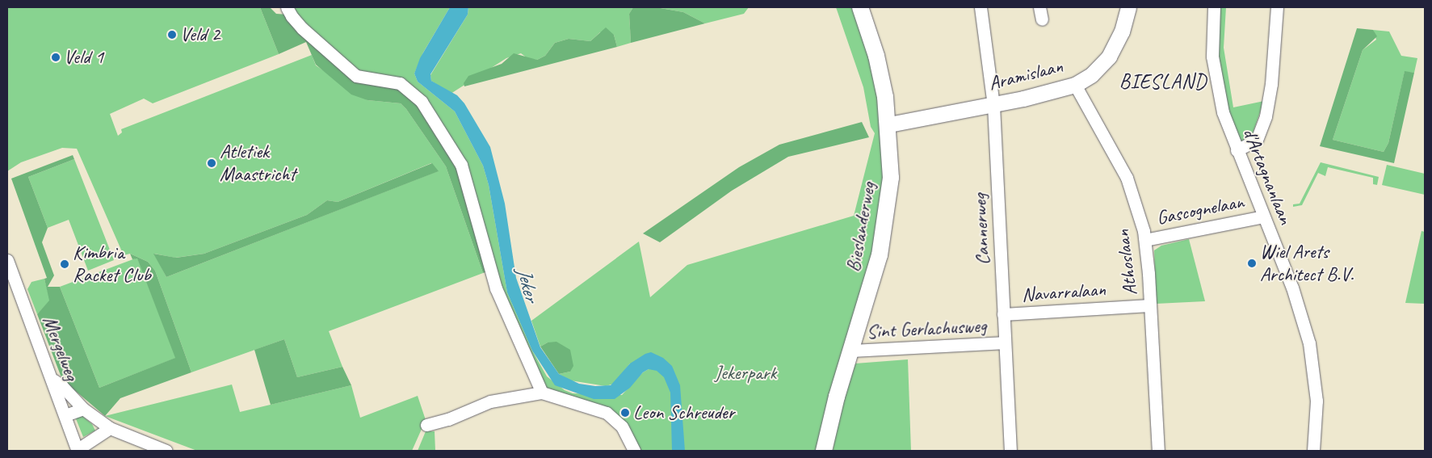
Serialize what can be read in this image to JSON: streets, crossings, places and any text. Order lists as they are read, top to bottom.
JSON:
{
  "streets": {
    "main road": ["Bieslanderweg"],
    "street": [
      "Aramislaan",
      "d'Artagnanlaan",
      "Gascognelaan",
      "Cannerweg",
      "Athoslaan",
      "Navarralaan",
      "Sint Gerlachusweg",
      "Mergelweg"
    ]
  },
  "crossings": [
    ["Aramislaan", "Bieslanderweg"],
    ["Aramislaan", "Cannerweg"],
    ["Aramislaan", "Athoslaan"],
    ["d'Artagnanlaan", "Gascognelaan"],
    ["Gascognelaan", "Athoslaan"],
    ["Bieslanderweg", "Sint Gerlachusweg"],
    ["Cannerweg", "Navarralaan"],
    ["Cannerweg", "Sint Gerlachusweg"],
    ["Athoslaan", "Navarralaan"]
  ],
  "districts": ["BIESLAND"],
  "water": ["Jeker"],
  "parks": ["Jekerpark"],
  "places": [
    "Veld 2",
    "Veld 1",
    "Atletiek Maastricht",
    "Wiel Arets Architect B.V.",
    "Kimbria Racket Club",
    "Leon Schreuder"
  ]
}
